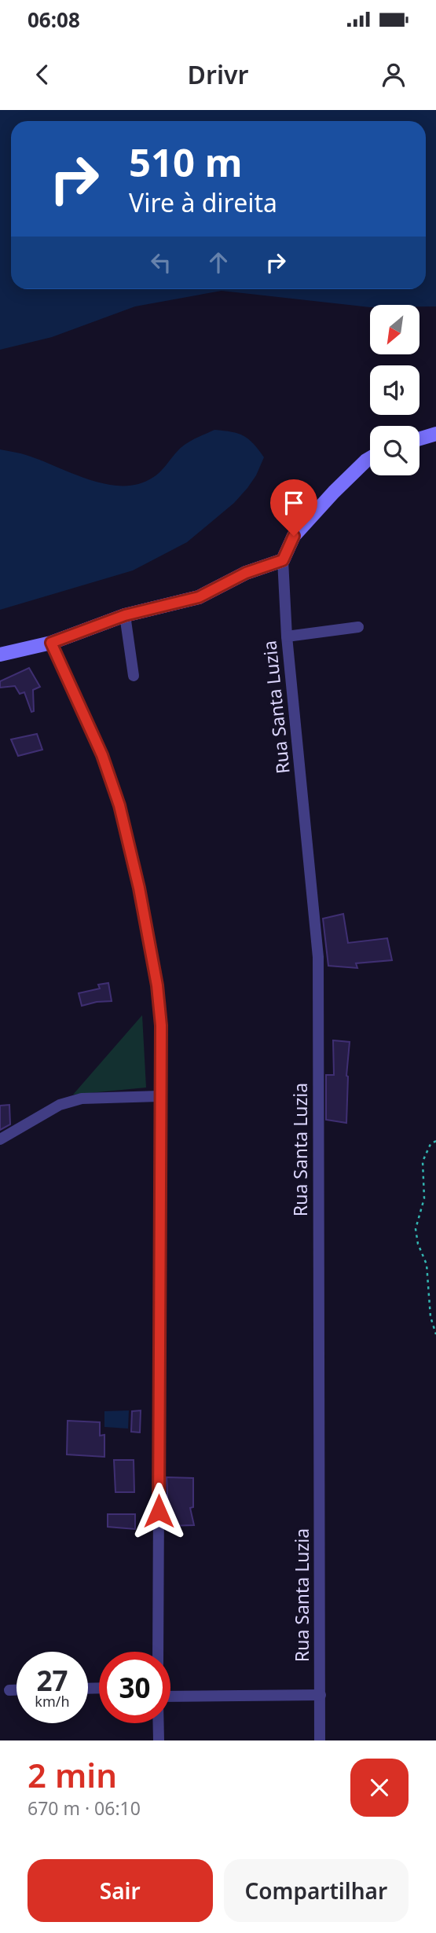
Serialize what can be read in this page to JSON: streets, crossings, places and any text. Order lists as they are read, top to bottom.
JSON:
{
  "streets": {
    "street": ["Rua Santa Luzia"]
  },
  "north": "bottom left",
  "page": {
    "status": "06:08",
    "header": "Drivr",
    "turn": ["510 m", "Vire à direita"],
    "speed": "27 km/h",
    "limit": "30",
    "heading": ["2 min", "670 m · 06:10"],
    "buttons": ["Sair", "Compartilhar"]
  }
}
